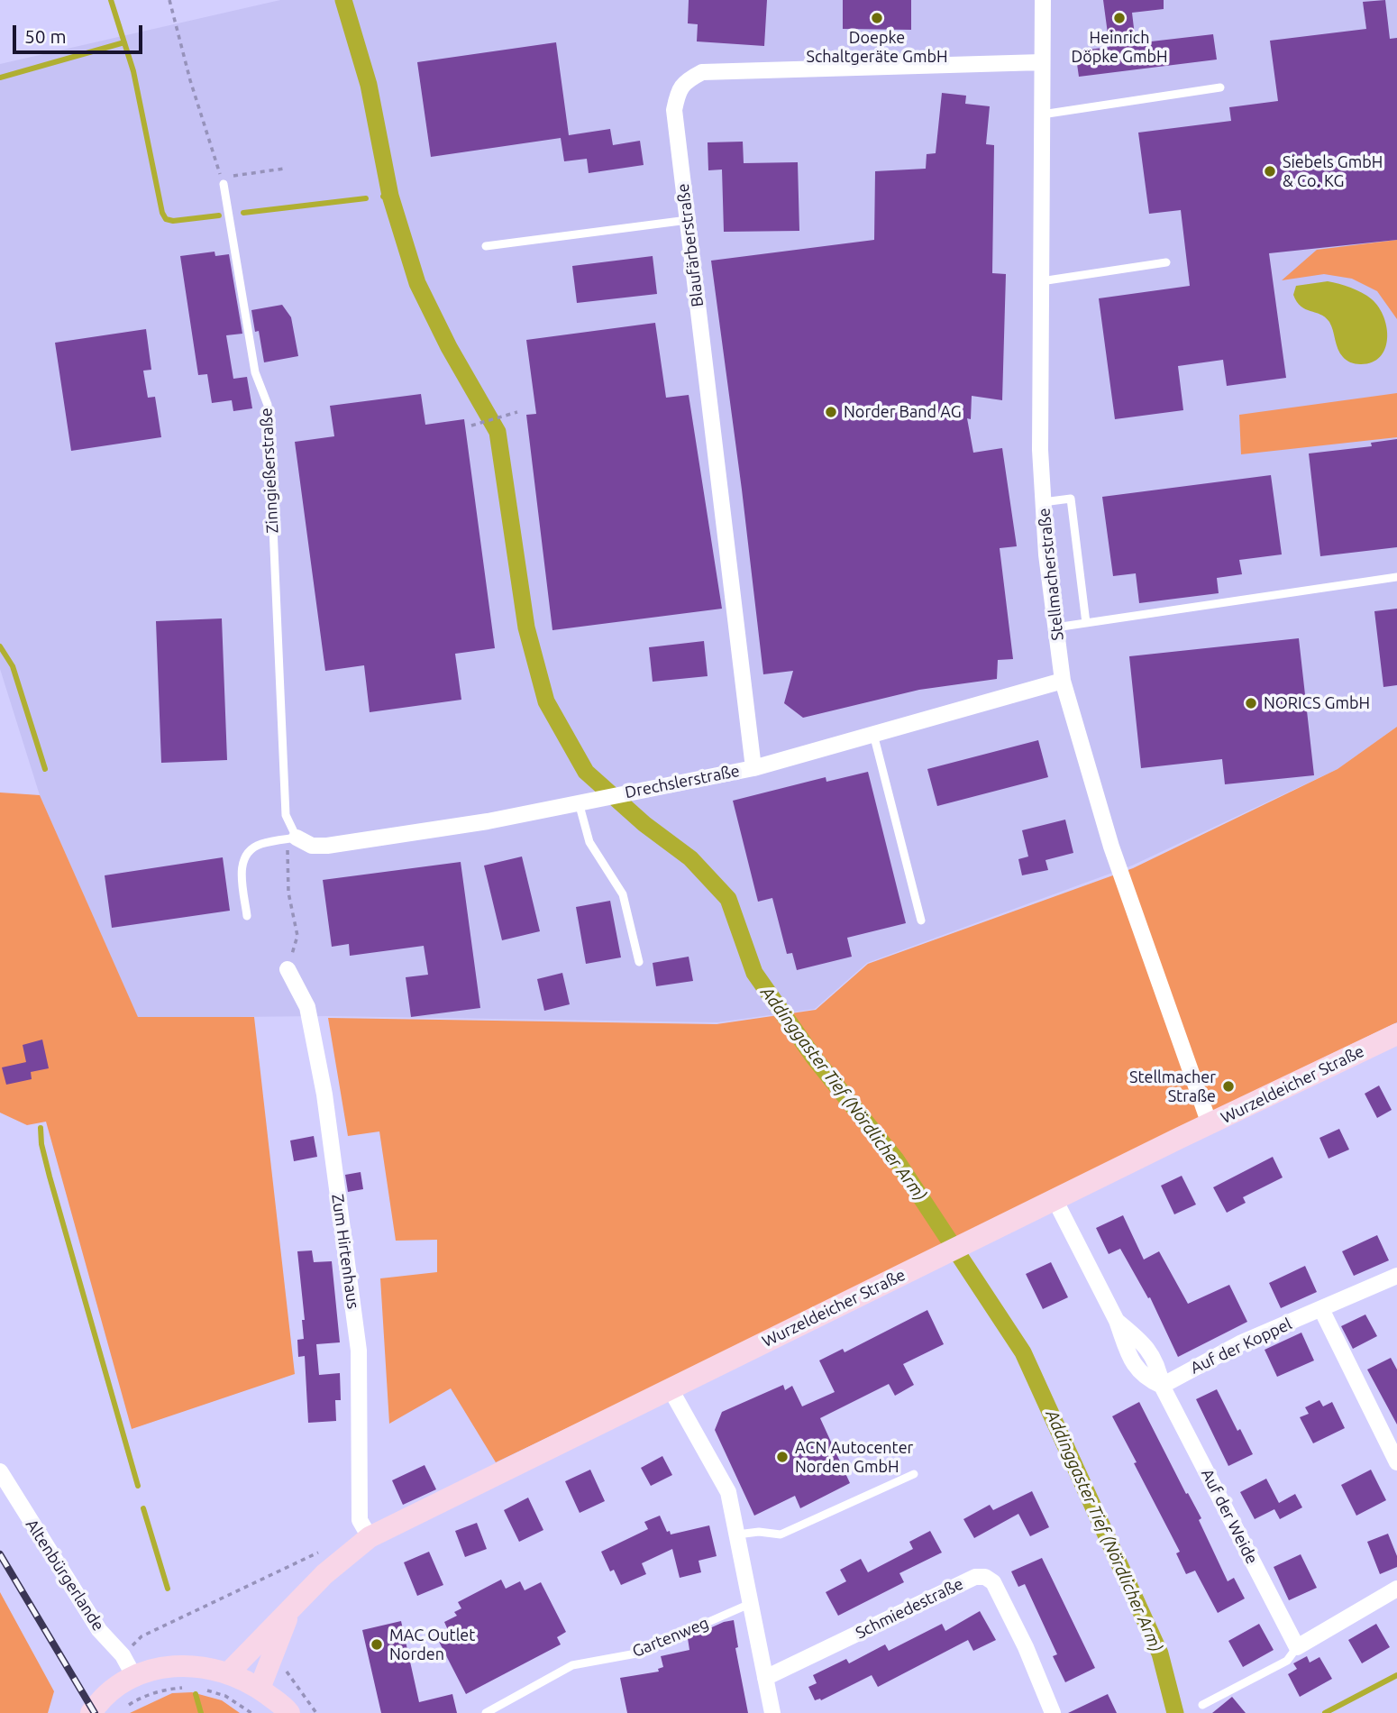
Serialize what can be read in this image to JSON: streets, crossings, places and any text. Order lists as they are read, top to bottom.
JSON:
{
  "streets": {
    "main road": ["Wurzeldeicher Straße"],
    "street": [
      "Blaufärberstraße",
      "Stellmacherstraße",
      "Drechslerstraße",
      "Zum Hirtenhaus",
      "Auf der Koppel",
      "Auf der Weide",
      "Altenbürgerlande",
      "Schmiedestraße"
    ],
    "lane": ["Zinngießerstraße", "Gartenweg"]
  },
  "crossings": [
    ["Blaufärberstraße", "Stellmacherstraße"],
    ["Blaufärberstraße", "Drechslerstraße"],
    ["Zinngießerstraße", "Drechslerstraße"],
    ["Stellmacherstraße", "Drechslerstraße"],
    ["Stellmacherstraße", "Wurzeldeicher Straße"],
    ["Wurzeldeicher Straße", "Zum Hirtenhaus"],
    ["Wurzeldeicher Straße", "Auf der Weide"],
    ["Auf der Koppel", "Auf der Weide"]
  ],
  "water": ["Addinggaster Tief (Nördlicher Arm)"],
  "places": [
    "Doepke Schaltgeräte GmbH",
    "Heinrich Döpke GmbH",
    "Siebels GmbH & Co. KG",
    "Norder Band AG",
    "NORICS GmbH",
    "Stellmacher Straße",
    "ACN Autocenter Norden GmbH",
    "MAC Outlet Norden"
  ],
  "scale_bar": "50 m"
}
